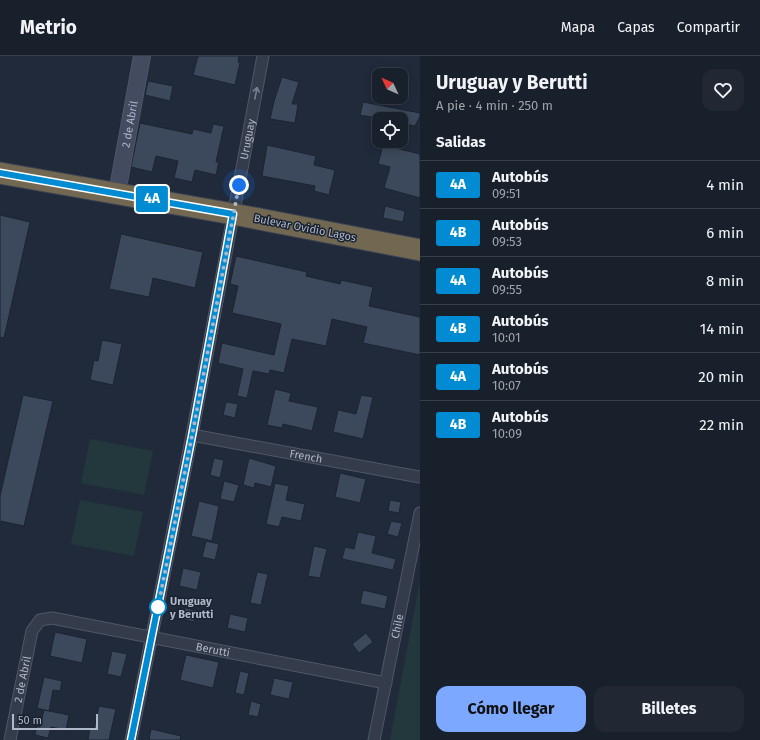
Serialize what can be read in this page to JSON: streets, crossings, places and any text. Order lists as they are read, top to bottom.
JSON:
{
  "streets": {
    "highway": ["Bulevar Ovidio Lagos"],
    "main road": ["2 de Abril"],
    "street": [
      "Uruguay",
      "French",
      "Chile",
      "Berutti"
    ]
  },
  "crossings": [
    ["2 de Abril", "Bulevar Ovidio Lagos"],
    ["2 de Abril", "Berutti"],
    ["Uruguay", "Bulevar Ovidio Lagos"],
    ["Uruguay", "French"],
    ["Uruguay", "Berutti"],
    ["Chile", "Berutti"]
  ],
  "places": ["Uruguay y Berutti"],
  "lines": ["bus line 4A"],
  "scale_bar": "50 m",
  "north": "top left",
  "page": {
    "header": "Metrio",
    "nav": ["Mapa", "Capas", "Compartir"],
    "on_map": "4A",
    "heading": [
      ["Uruguay y Berutti", "A pie · 4 min · 250 m"],
      "Salidas"
    ],
    "list": [
      {
        "mark": "4A",
        "name": "Autobús",
        "note": "09:51",
        "value": "4 min"
      },
      {
        "mark": "4B",
        "name": "Autobús",
        "note": "09:53",
        "value": "6 min"
      },
      {
        "mark": "4A",
        "name": "Autobús",
        "note": "09:55",
        "value": "8 min"
      },
      {
        "mark": "4B",
        "name": "Autobús",
        "note": "10:01",
        "value": "14 min"
      },
      {
        "mark": "4A",
        "name": "Autobús",
        "note": "10:07",
        "value": "20 min"
      },
      {
        "mark": "4B",
        "name": "Autobús",
        "note": "10:09",
        "value": "22 min"
      }
    ],
    "buttons": ["Cómo llegar", "Billetes"],
    "scale": "50 m"
  }
}
